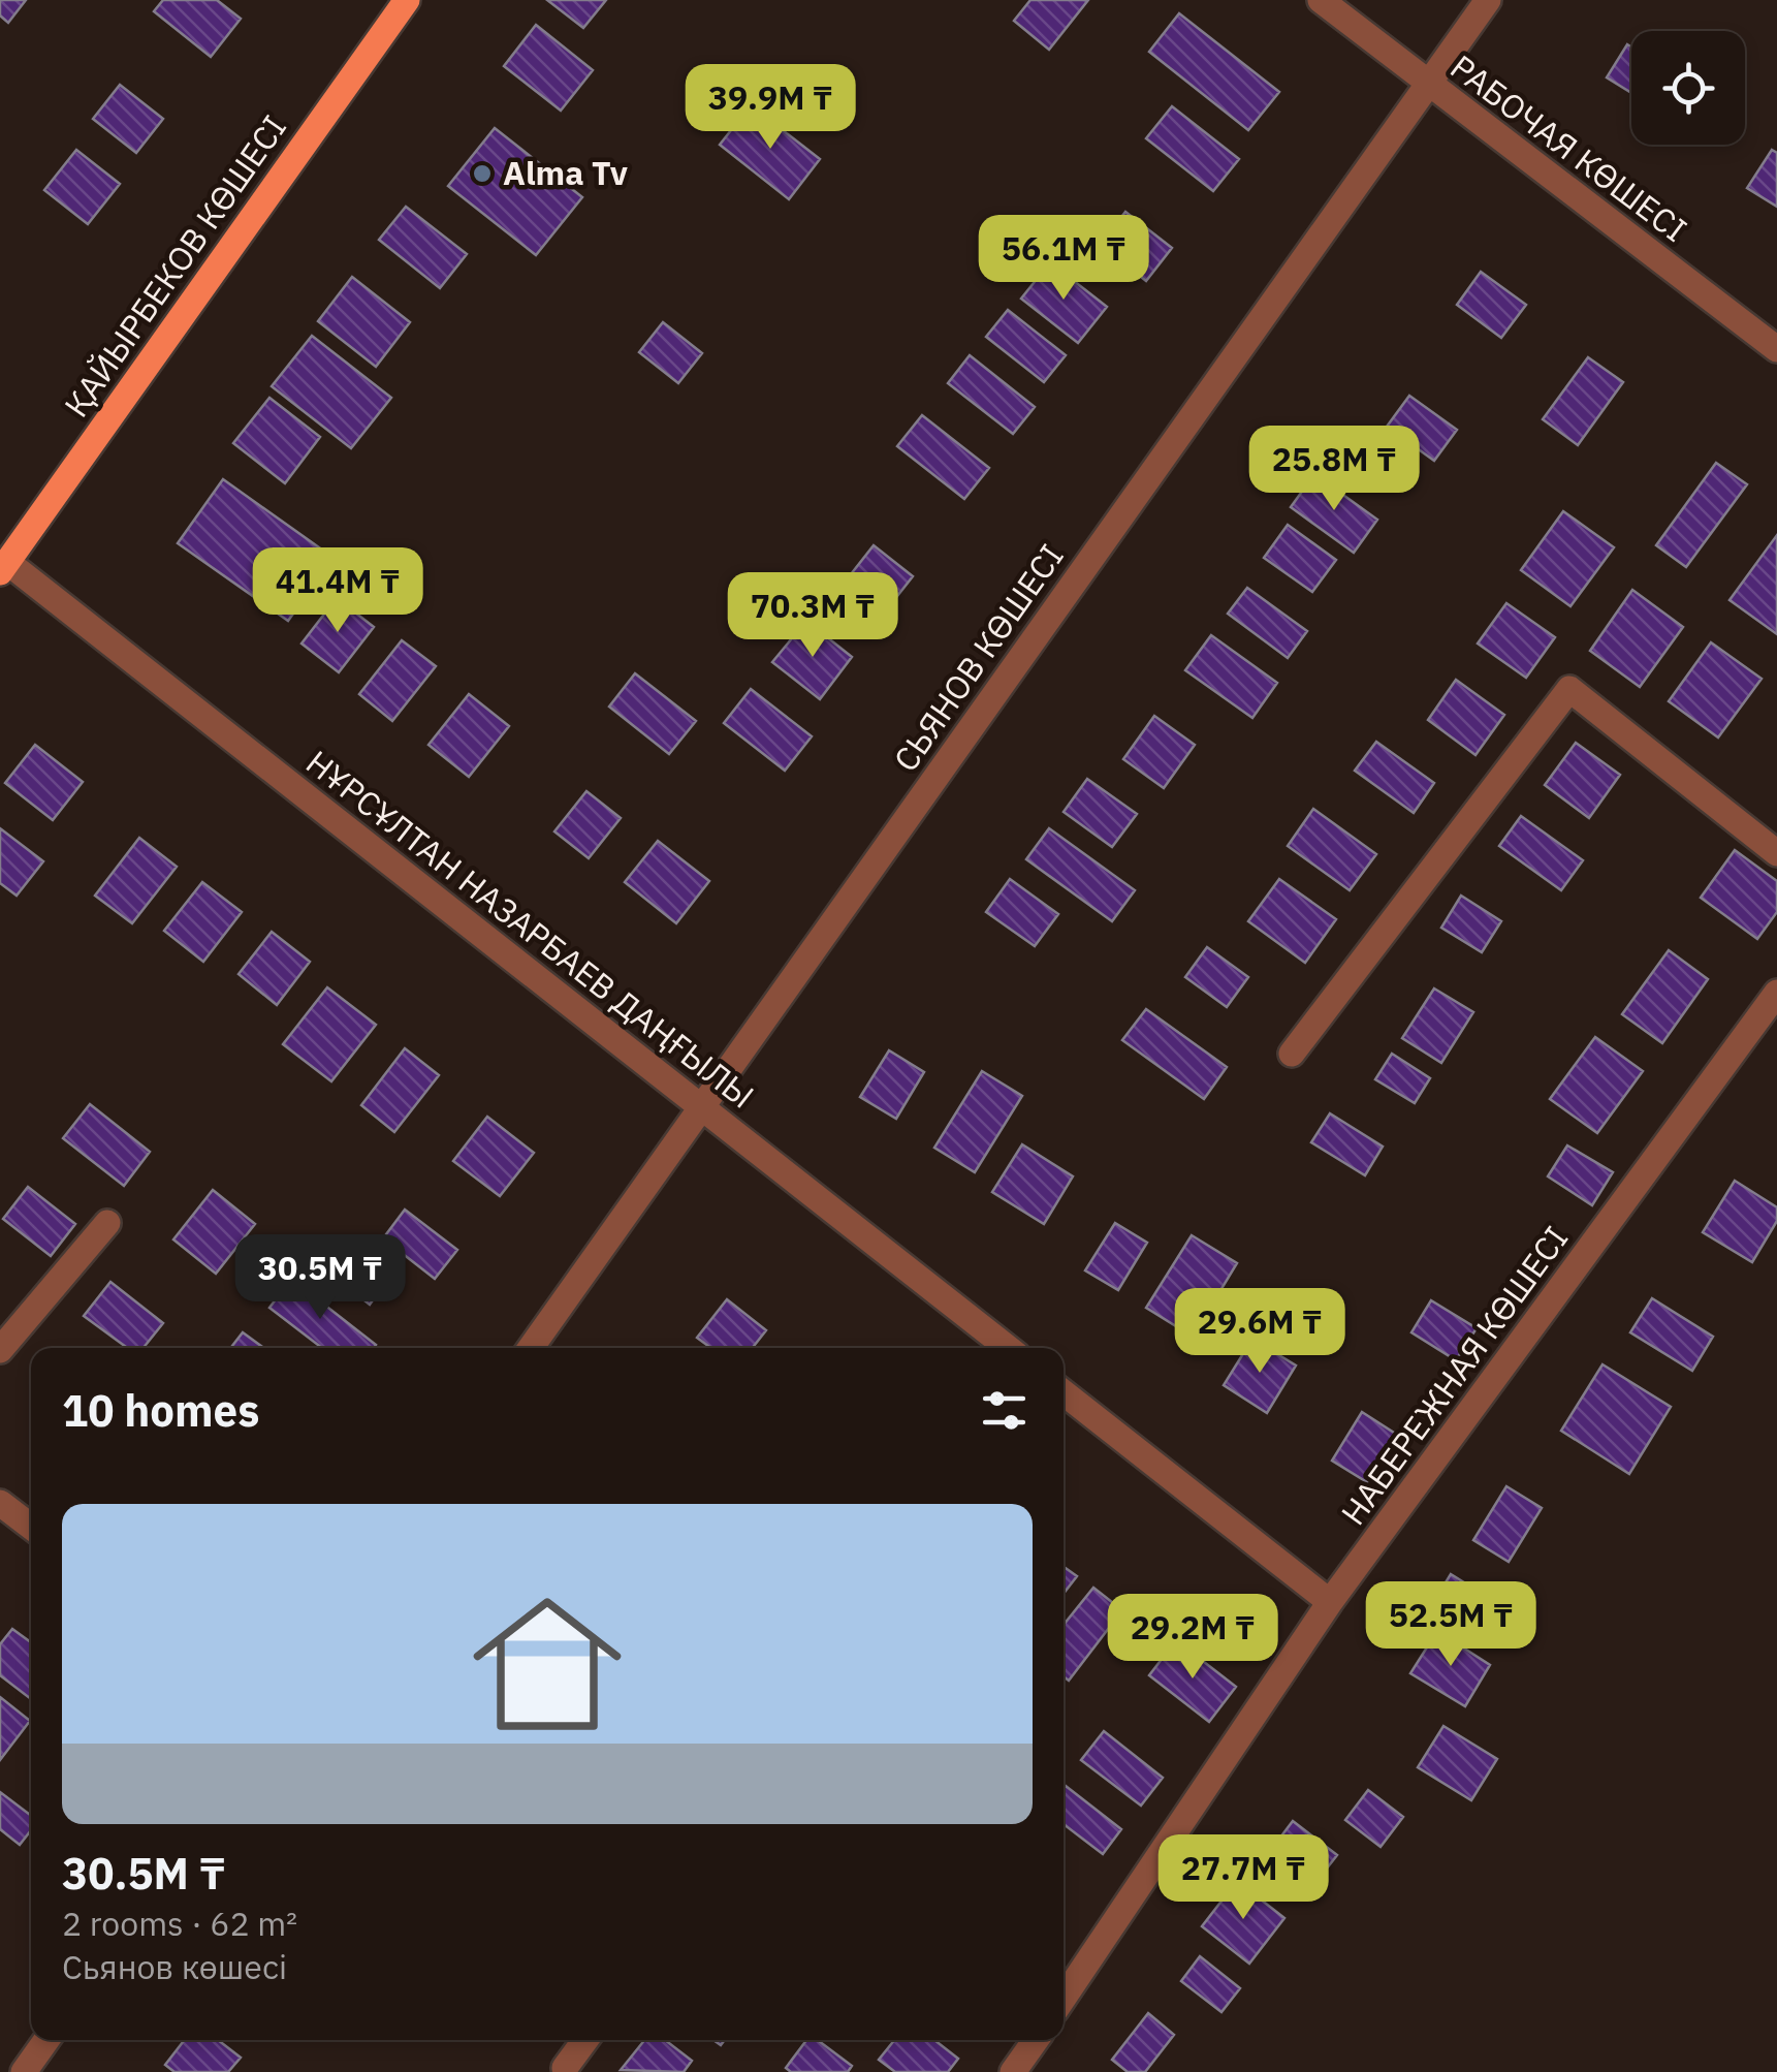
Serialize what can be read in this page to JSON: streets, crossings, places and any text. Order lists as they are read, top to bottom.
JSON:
{
  "streets": {
    "main road": ["ҚАЙЫРБЕКОВ КӨШЕСІ"],
    "street": [
      "РАБОЧАЯ КӨШЕСІ",
      "СЬЯНОВ КӨШЕСІ",
      "НҰРСҰЛТАН НАЗАРБАЕВ ДАҢҒЫЛЫ",
      "НАБЕРЕЖНАЯ КӨШЕСІ"
    ]
  },
  "crossings": [
    ["РАБОЧАЯ КӨШЕСІ", "СЬЯНОВ КӨШЕСІ"],
    ["ҚАЙЫРБЕКОВ КӨШЕСІ", "НҰРСҰЛТАН НАЗАРБАЕВ ДАҢҒЫЛЫ"],
    ["СЬЯНОВ КӨШЕСІ", "НҰРСҰЛТАН НАЗАРБАЕВ ДАҢҒЫЛЫ"]
  ],
  "places": ["Alma Tv"],
  "page": {
    "price": [
      "39.9M ₸",
      "56.1M ₸",
      "25.8M ₸",
      "41.4M ₸",
      "70.3M ₸",
      "30.5M ₸",
      "29.6M ₸",
      "52.5M ₸",
      "29.2M ₸",
      "27.7M ₸"
    ],
    "heading": "10 homes",
    "list": [
      {
        "name": "30.5M ₸",
        "note": "2 rooms · 62 m² · Сьянов көшесі"
      }
    ]
  }
}
